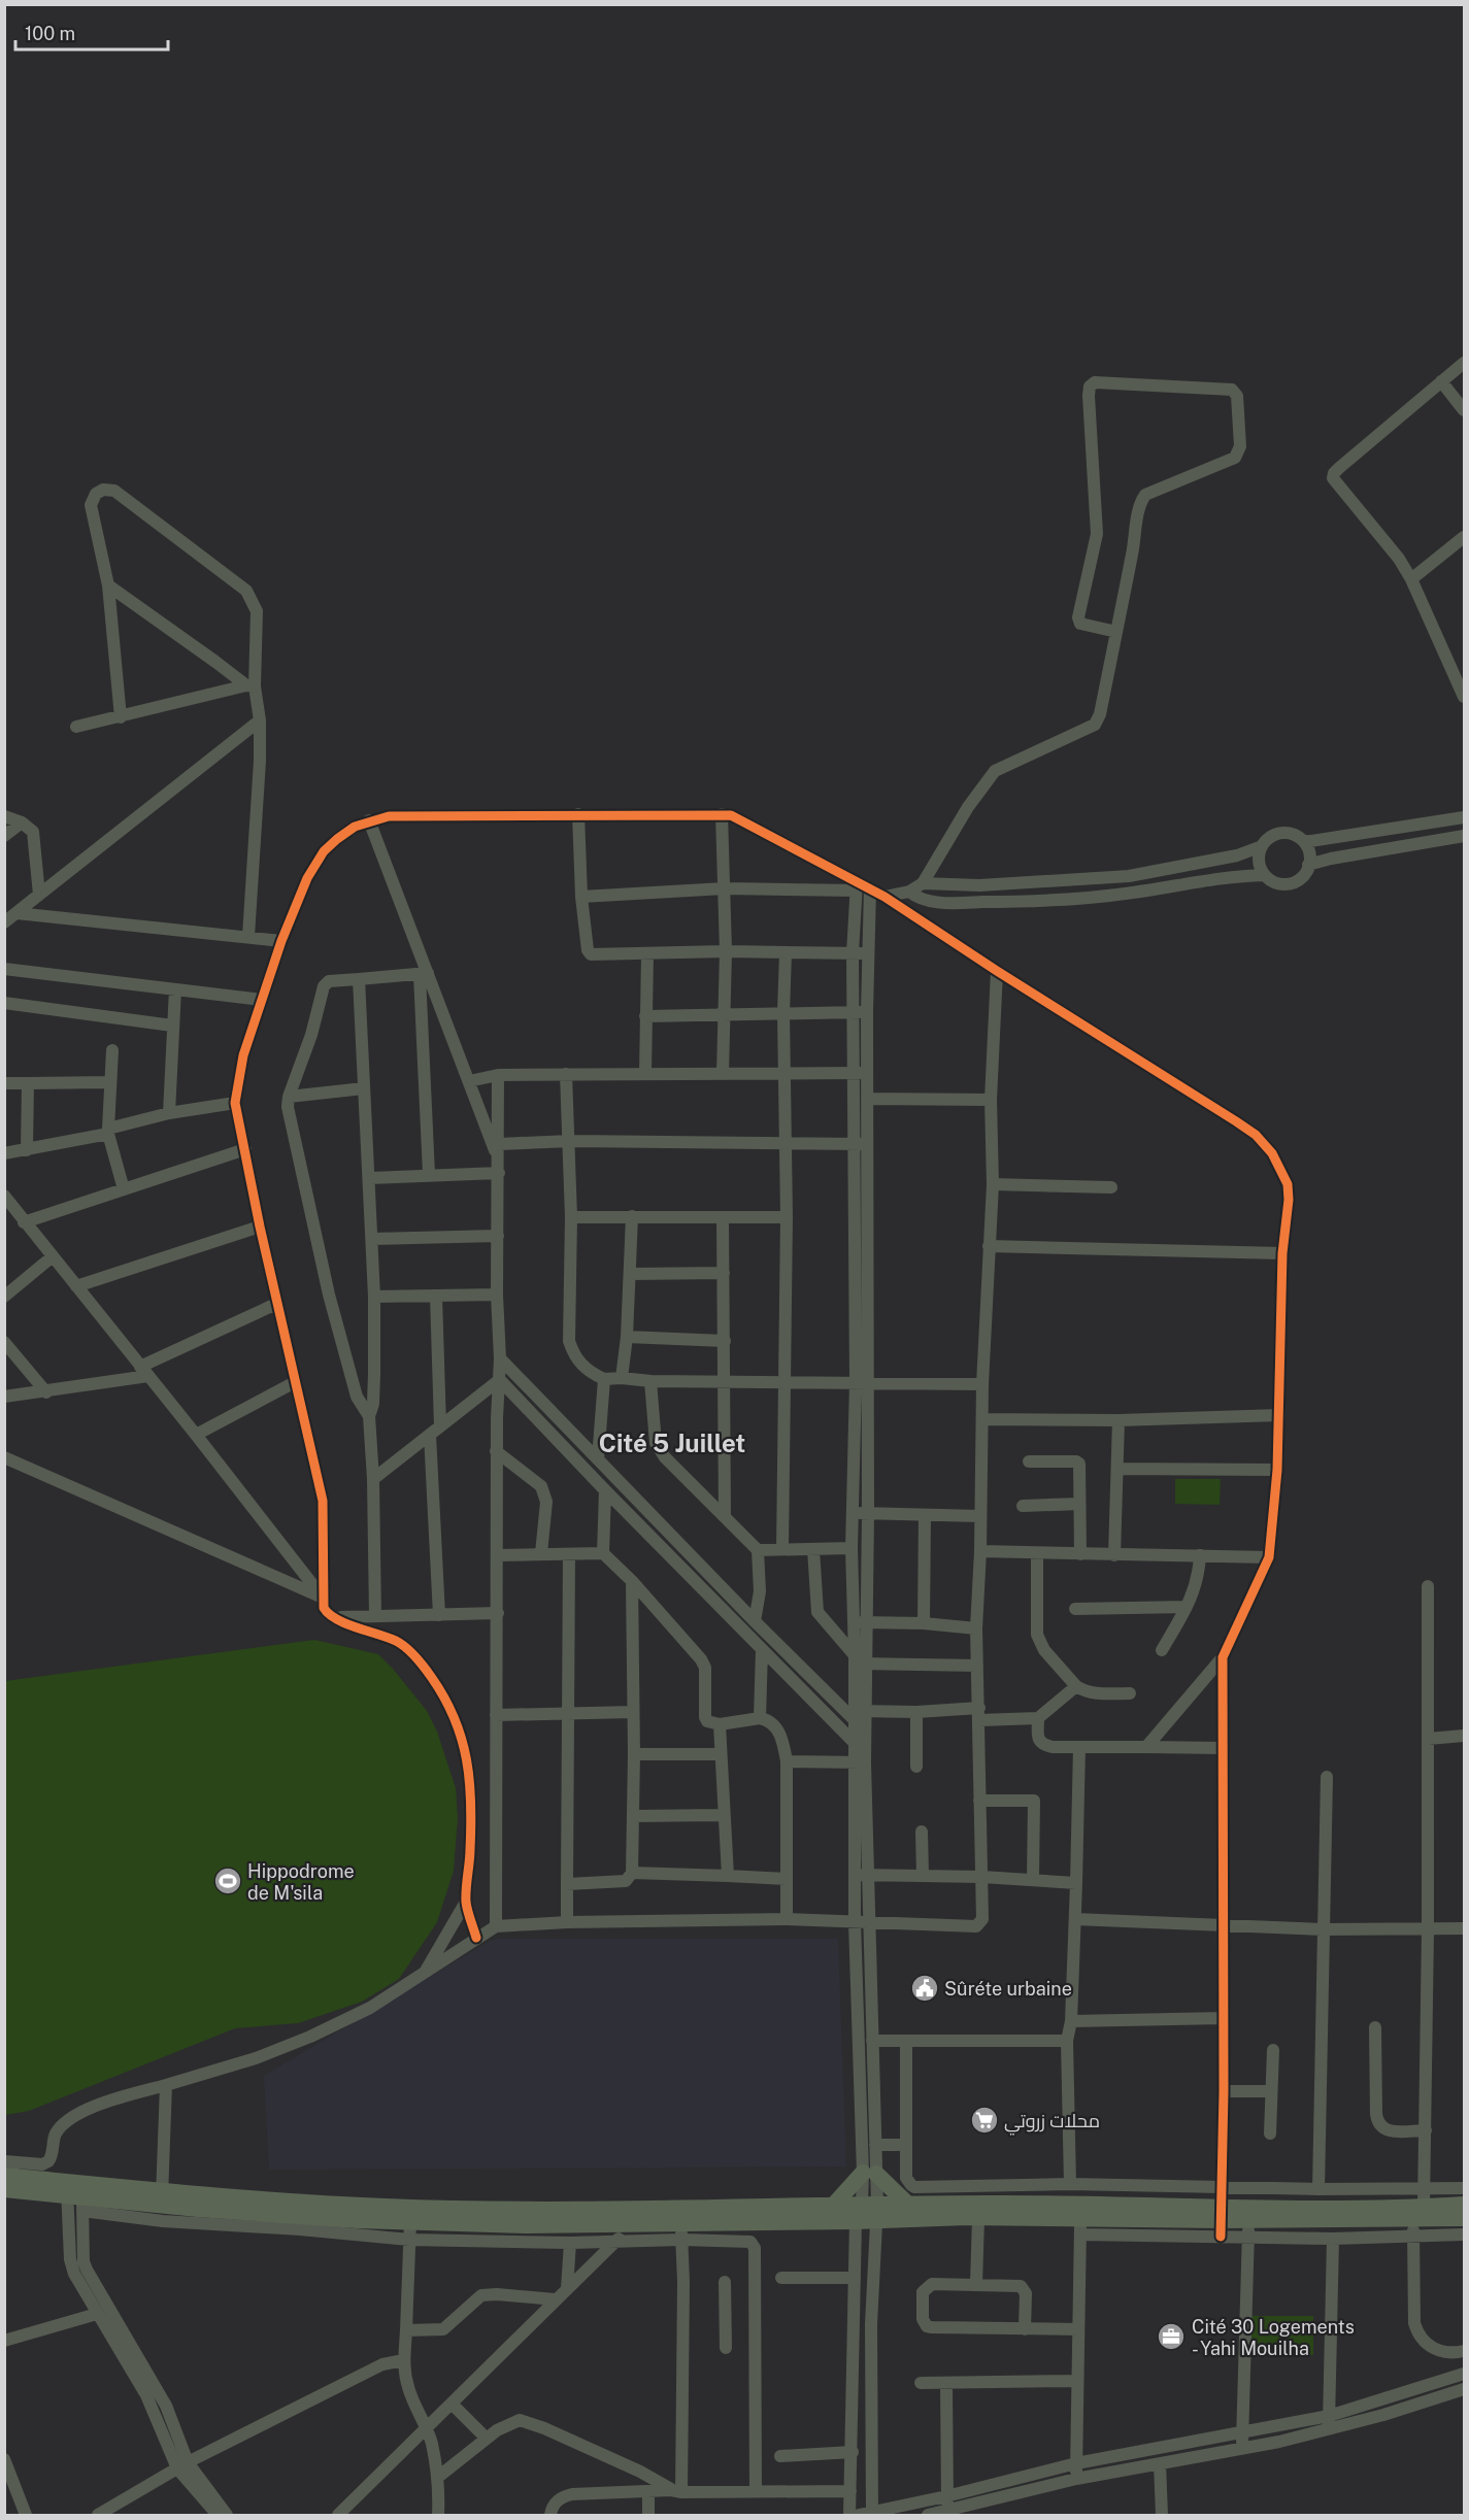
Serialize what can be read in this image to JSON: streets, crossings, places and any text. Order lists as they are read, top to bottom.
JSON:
{
  "districts": ["Cité 5 Juillet"],
  "places": {
    "sports": ["Hippodrome de M'sila"],
    "public building": ["Sûréte urbaine"],
    "supermarket": ["محلات زروتي"],
    "office": ["Cité 30 Logements - Yahi Mouilha"]
  },
  "scale_bar": "100 m"
}
